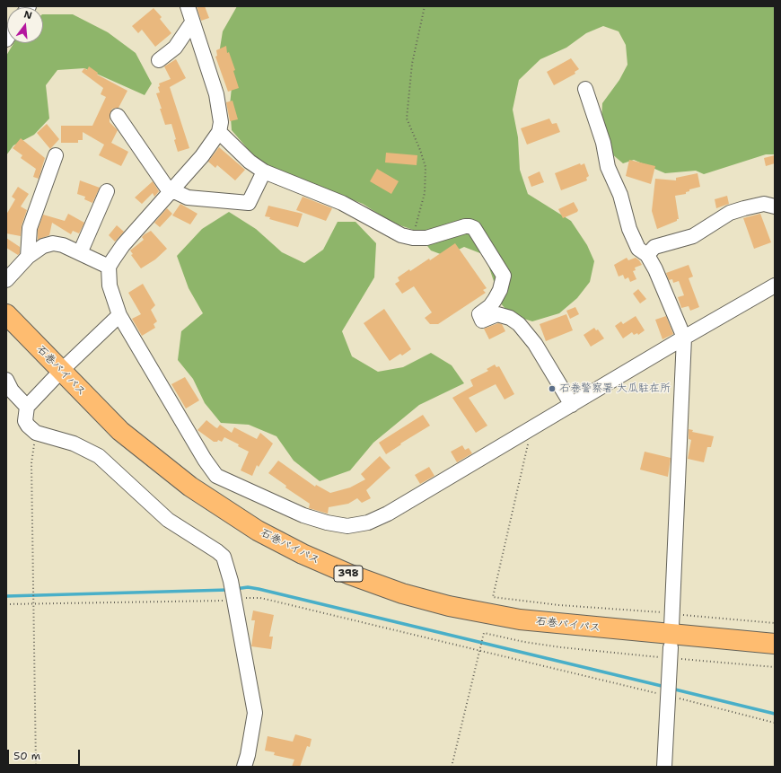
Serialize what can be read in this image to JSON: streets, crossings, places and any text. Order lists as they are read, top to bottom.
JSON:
{
  "streets": {
    "highway": ["石巻バイパス", "398"]
  },
  "places": ["石巻警察署 大瓜駐在所"],
  "scale_bar": "50 m",
  "north": "top"
}
